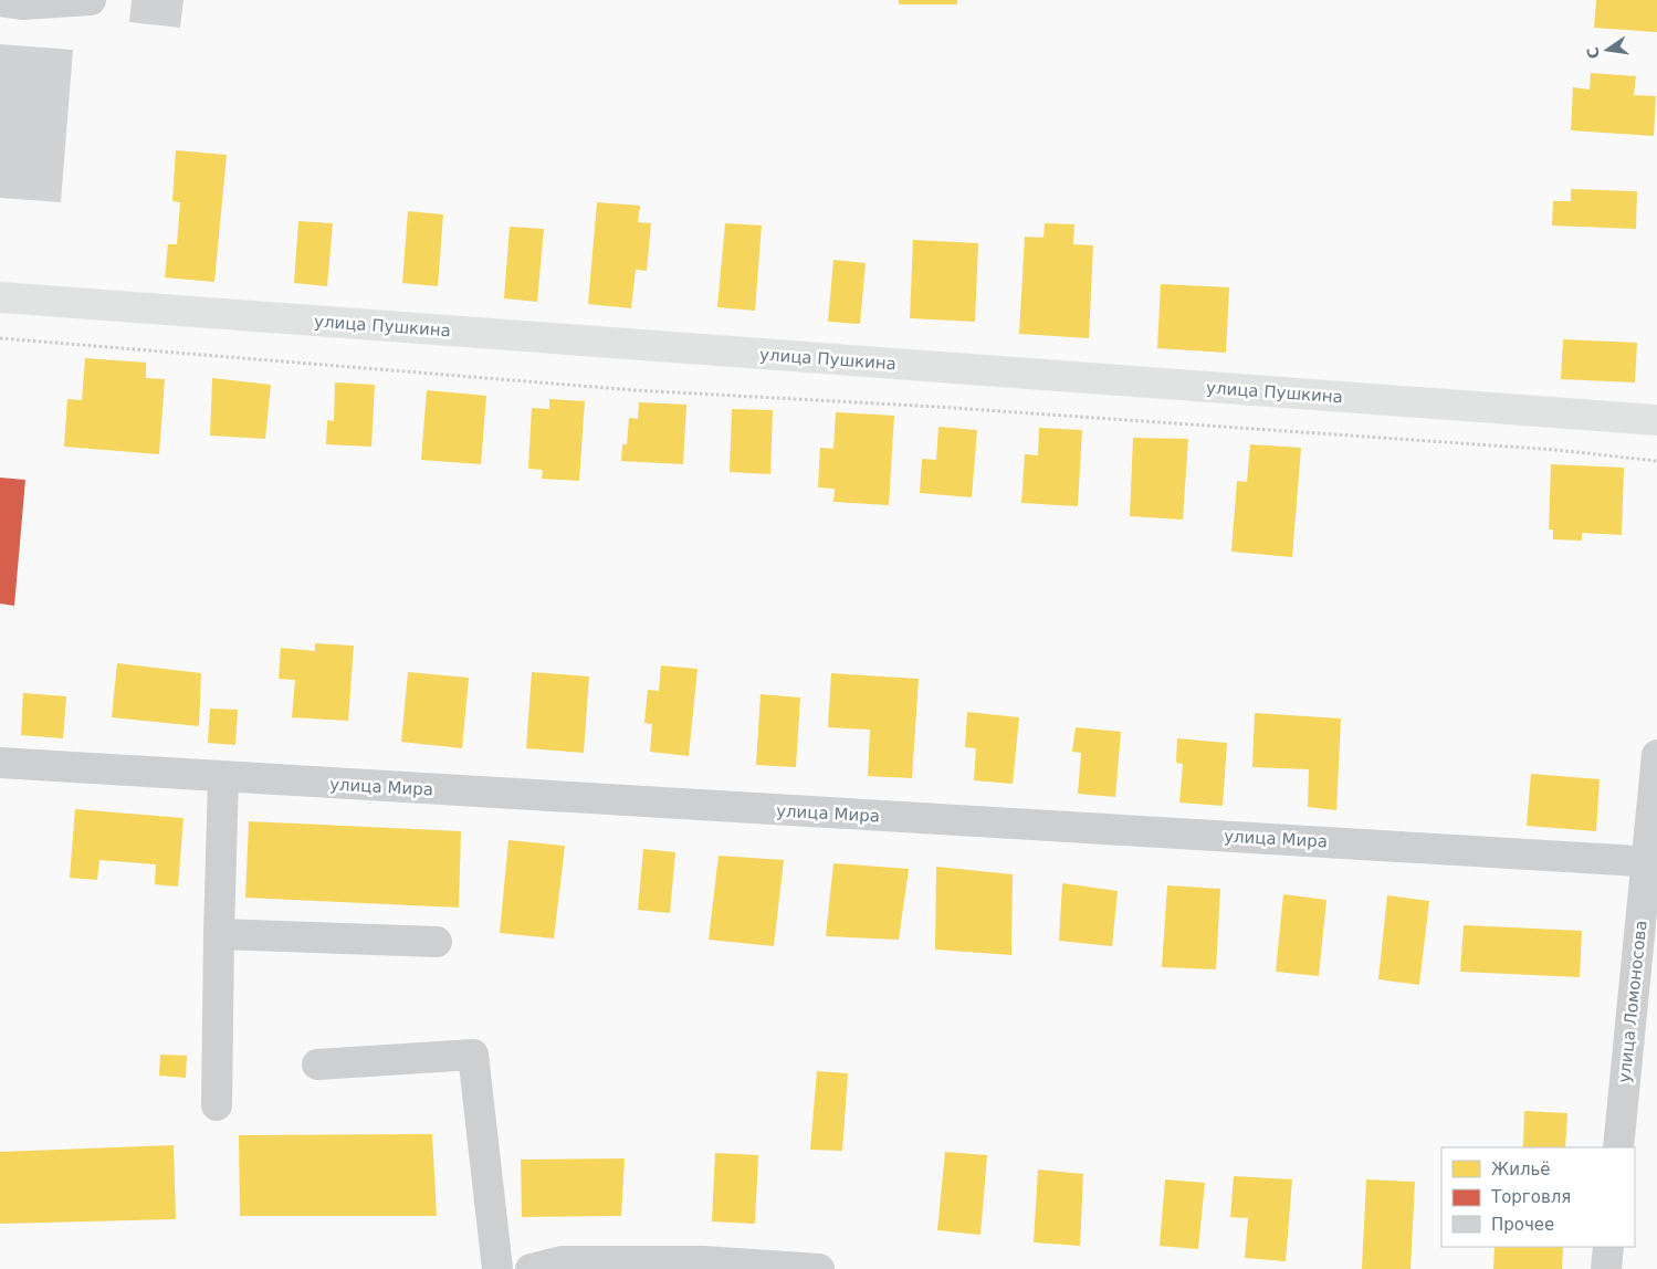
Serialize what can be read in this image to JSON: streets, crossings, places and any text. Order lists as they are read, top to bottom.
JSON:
{
  "streets": {
    "main road": ["улица Пушкина"],
    "street": ["улица Мира", "улица Ломоносова"]
  },
  "crossings": [
    ["улица Мира", "улица Ломоносова"]
  ],
  "legend": ["Жильё", "Торговля", "Прочее"],
  "north": "left"
}
